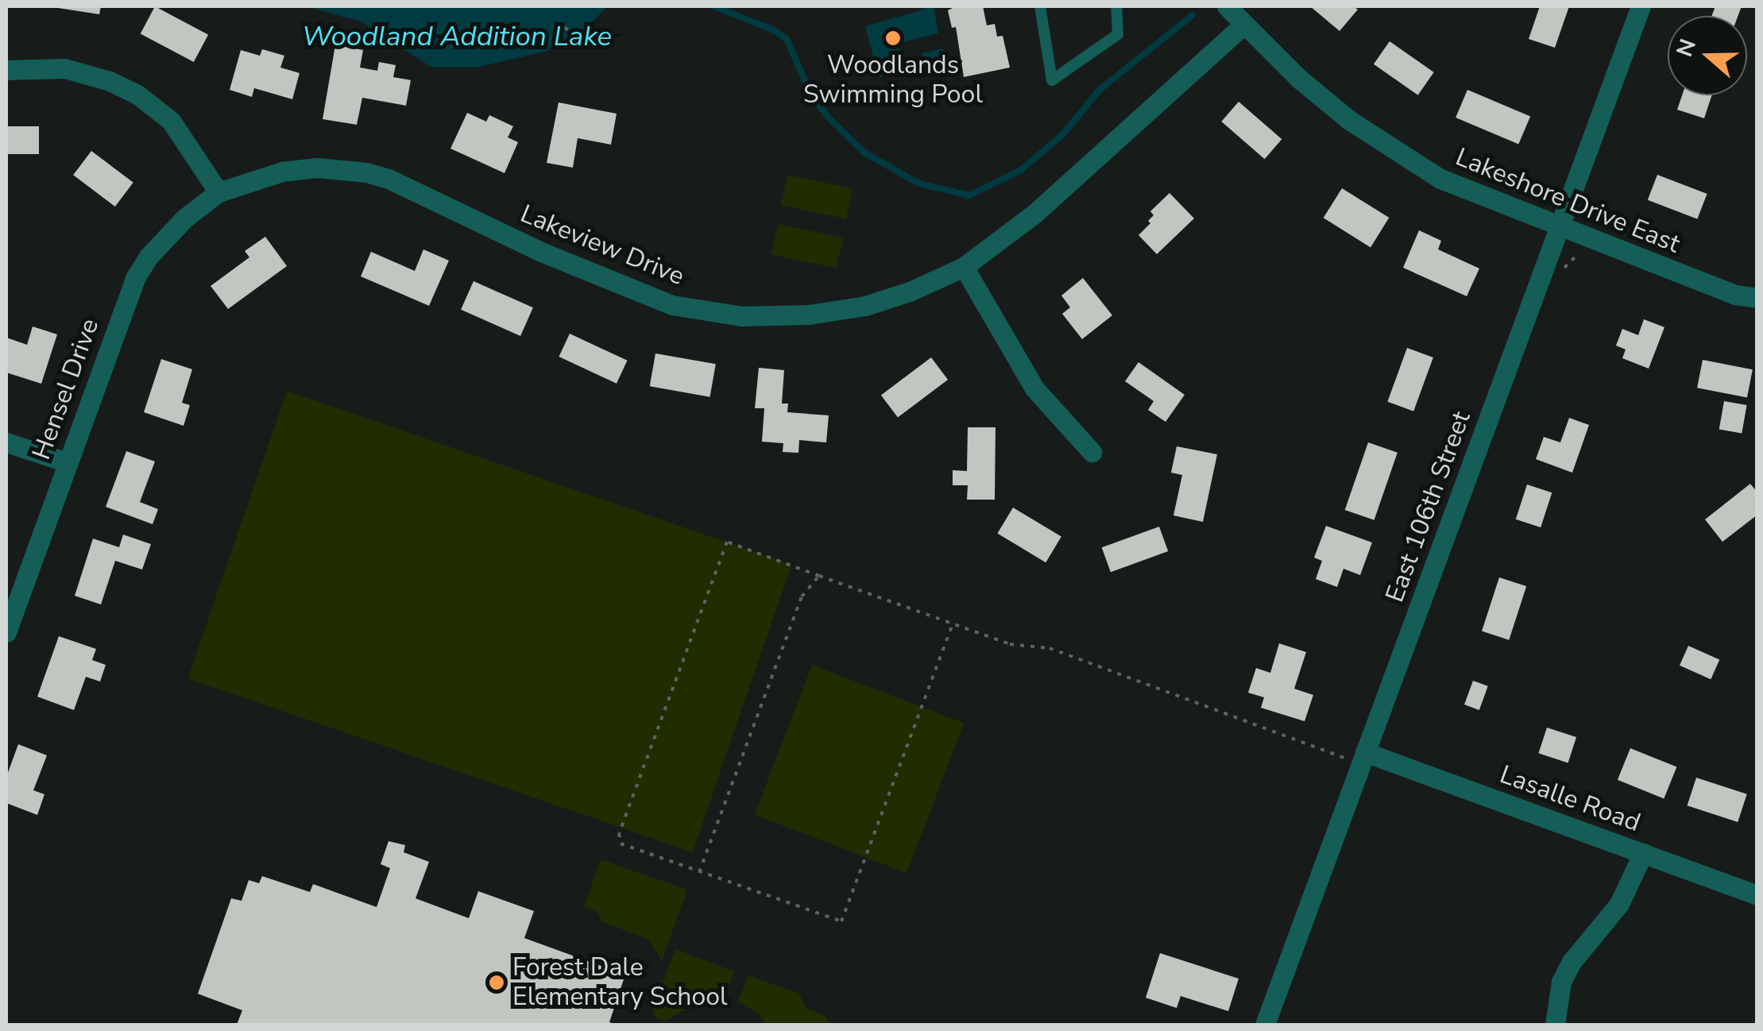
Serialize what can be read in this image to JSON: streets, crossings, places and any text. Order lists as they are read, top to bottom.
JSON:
{
  "streets": {
    "street": [
      "Lakeshore Drive East",
      "Lakeview Drive",
      "Hensel Drive",
      "East 106th Street",
      "Lasalle Road"
    ]
  },
  "crossings": [
    ["Lakeshore Drive East", "Lakeview Drive"],
    ["Lakeshore Drive East", "East 106th Street"],
    ["Lakeview Drive", "Hensel Drive"],
    ["East 106th Street", "Lasalle Road"]
  ],
  "water": ["Woodland Addition Lake"],
  "places": ["Woodlands Swimming Pool", "Forest Dale Elementary School"],
  "north": "left"
}
